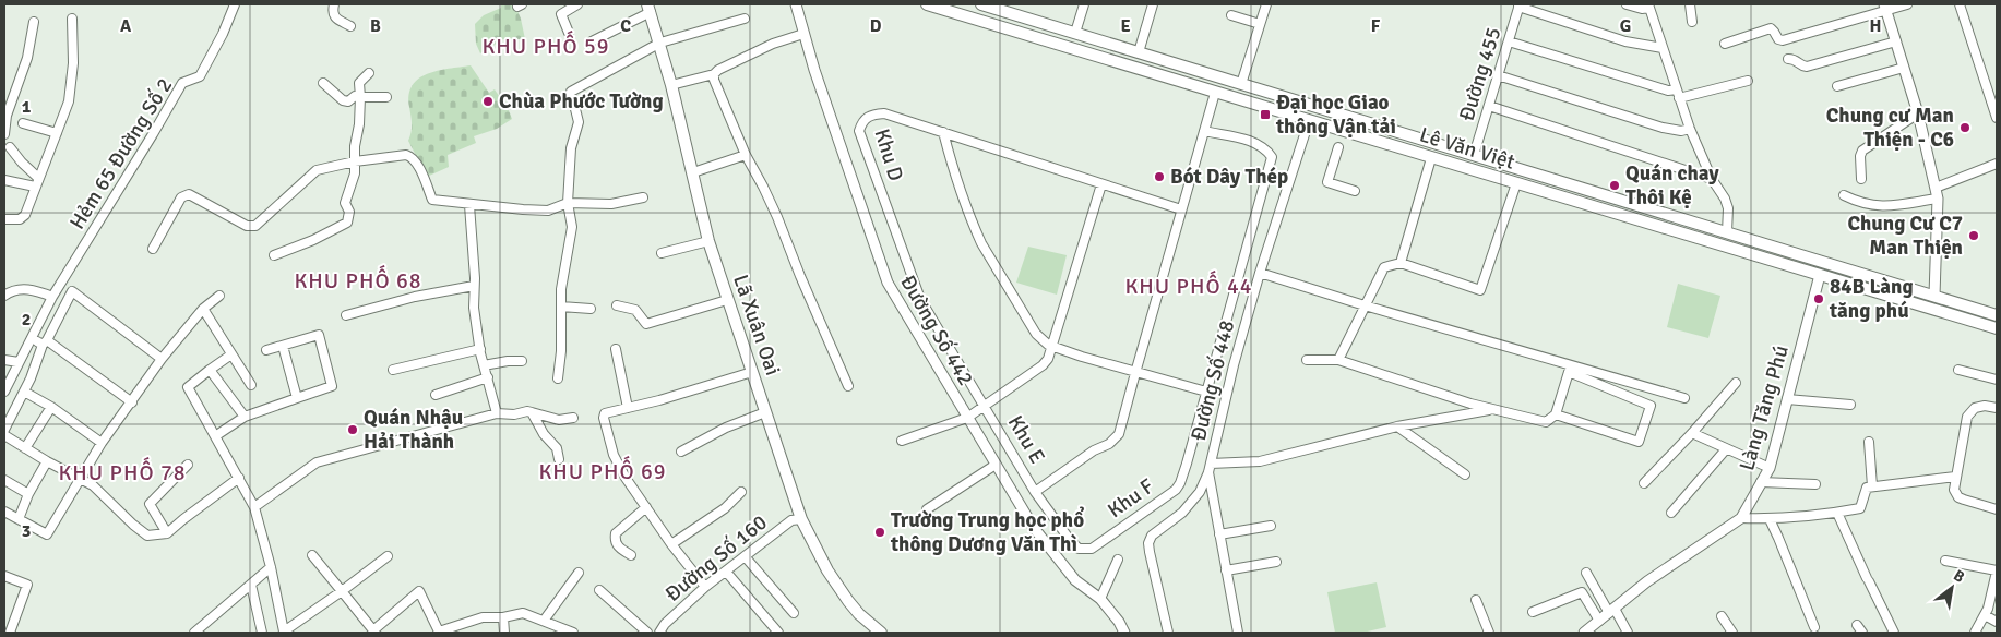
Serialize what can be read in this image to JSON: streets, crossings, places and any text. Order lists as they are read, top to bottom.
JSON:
{
  "streets": {
    "main road": ["Lê Văn Việt", "Lã Xuân Oai"],
    "street": [
      "Đường 455",
      "Hẻm 65 Đường Số 2",
      "Khu D",
      "Đường Số 442",
      "Đường Số 448",
      "Làng Tăng Phú",
      "Khu E",
      "Khu F",
      "Đường Số 160"
    ]
  },
  "crossings": [
    ["Đường 455", "Lê Văn Việt"],
    ["Lê Văn Việt", "Đường Số 448"],
    ["Lê Văn Việt", "Làng Tăng Phú"],
    ["Khu D", "Khu E"],
    ["Lã Xuân Oai", "Đường Số 160"],
    ["Khu E", "Khu F"]
  ],
  "districts": [
    "KHU PHỐ 59",
    "KHU PHỐ 68",
    "KHU PHỐ 44",
    "KHU PHỐ 69",
    "KHU PHỐ 78"
  ],
  "places": {
    "other": [
      "Chùa Phước Tường",
      "Chung cư Man Thiện - C6",
      "Bót Dây Thép",
      "Quán chay Thôi Kệ",
      "Chung Cư C7 Man Thiện",
      "84B Làng tăng phú",
      "Quán Nhậu Hải Thành",
      "Trường Trung học phổ thông Dương Văn Thì"
    ],
    "transit": ["Đại học Giao thông Vận tải"]
  },
  "north": "top right",
  "grid": {
    "columns": [
      "A",
      "B",
      "C",
      "D",
      "E",
      "F",
      "G",
      "H"
    ],
    "rows": ["1", "2", "3"]
  }
}
